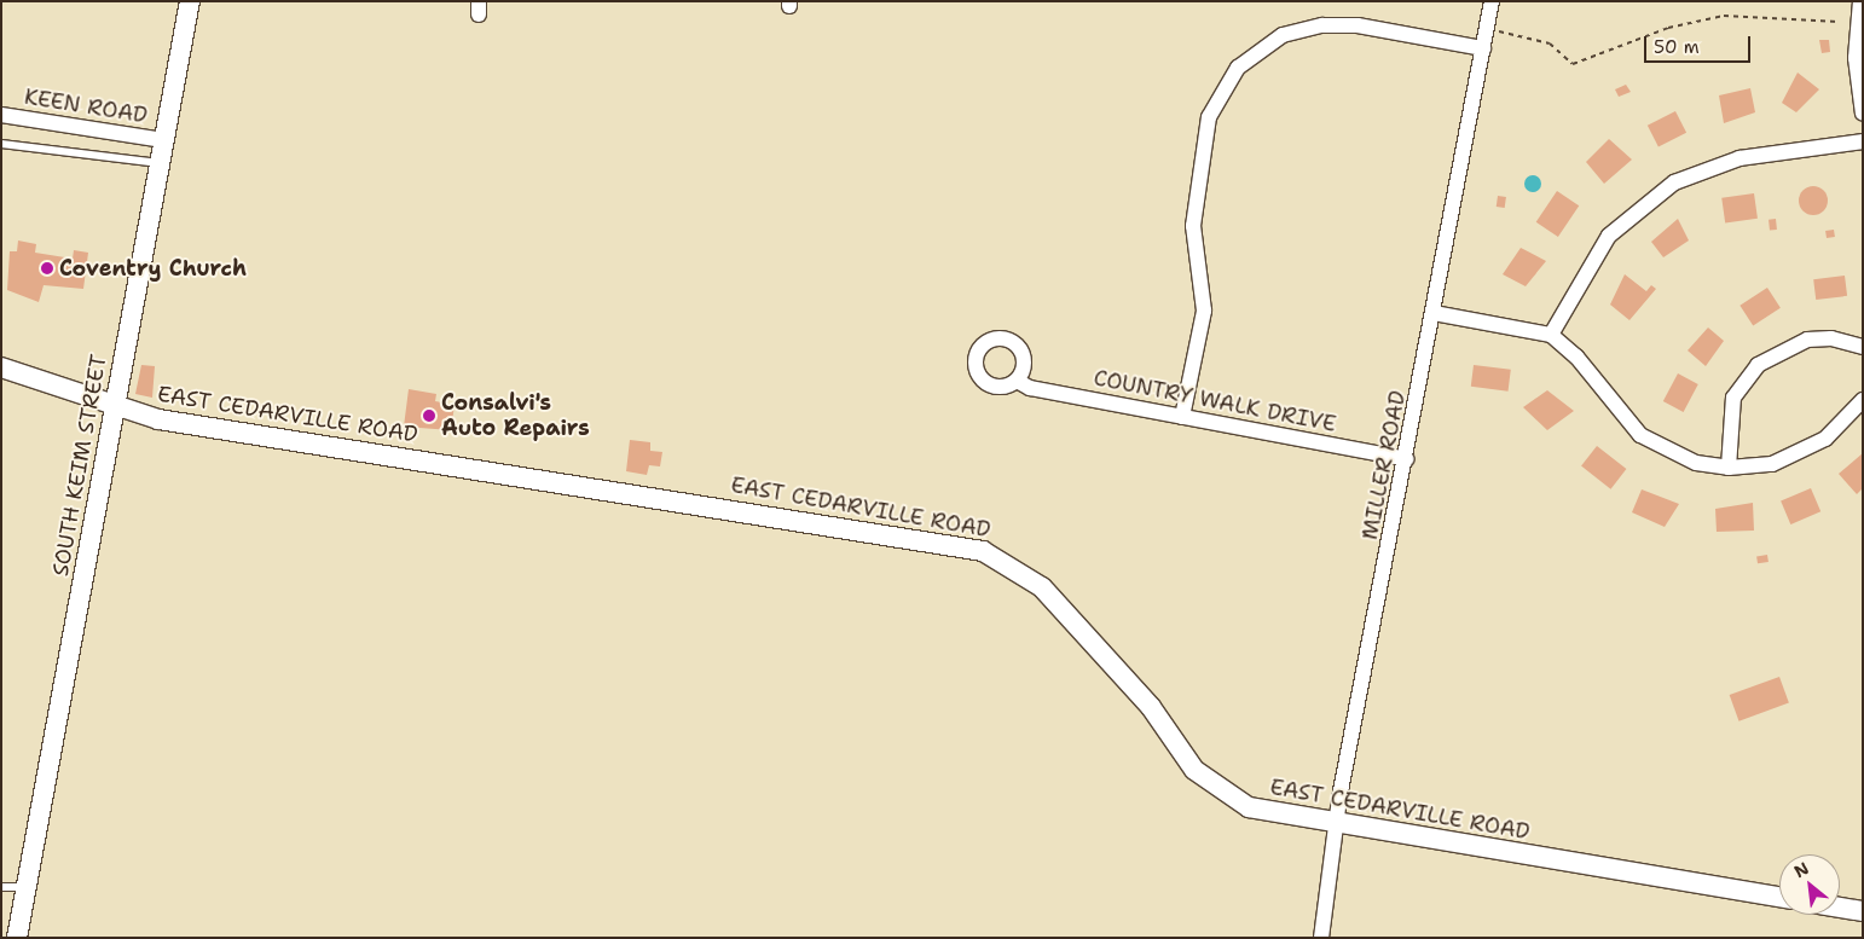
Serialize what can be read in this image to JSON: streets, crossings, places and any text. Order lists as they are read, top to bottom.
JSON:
{
  "streets": {
    "street": [
      "KEEN ROAD",
      "COUNTRY WALK DRIVE",
      "EAST CEDARVILLE ROAD",
      "SOUTH KEIM STREET",
      "MILLER ROAD"
    ]
  },
  "crossings": [
    ["KEEN ROAD", "SOUTH KEIM STREET"],
    ["COUNTRY WALK DRIVE", "MILLER ROAD"],
    ["EAST CEDARVILLE ROAD", "SOUTH KEIM STREET"],
    ["EAST CEDARVILLE ROAD", "MILLER ROAD"]
  ],
  "places": ["Coventry Church", "Consalvi's Auto Repairs"],
  "scale_bar": "50 m",
  "north": "top left"
}
